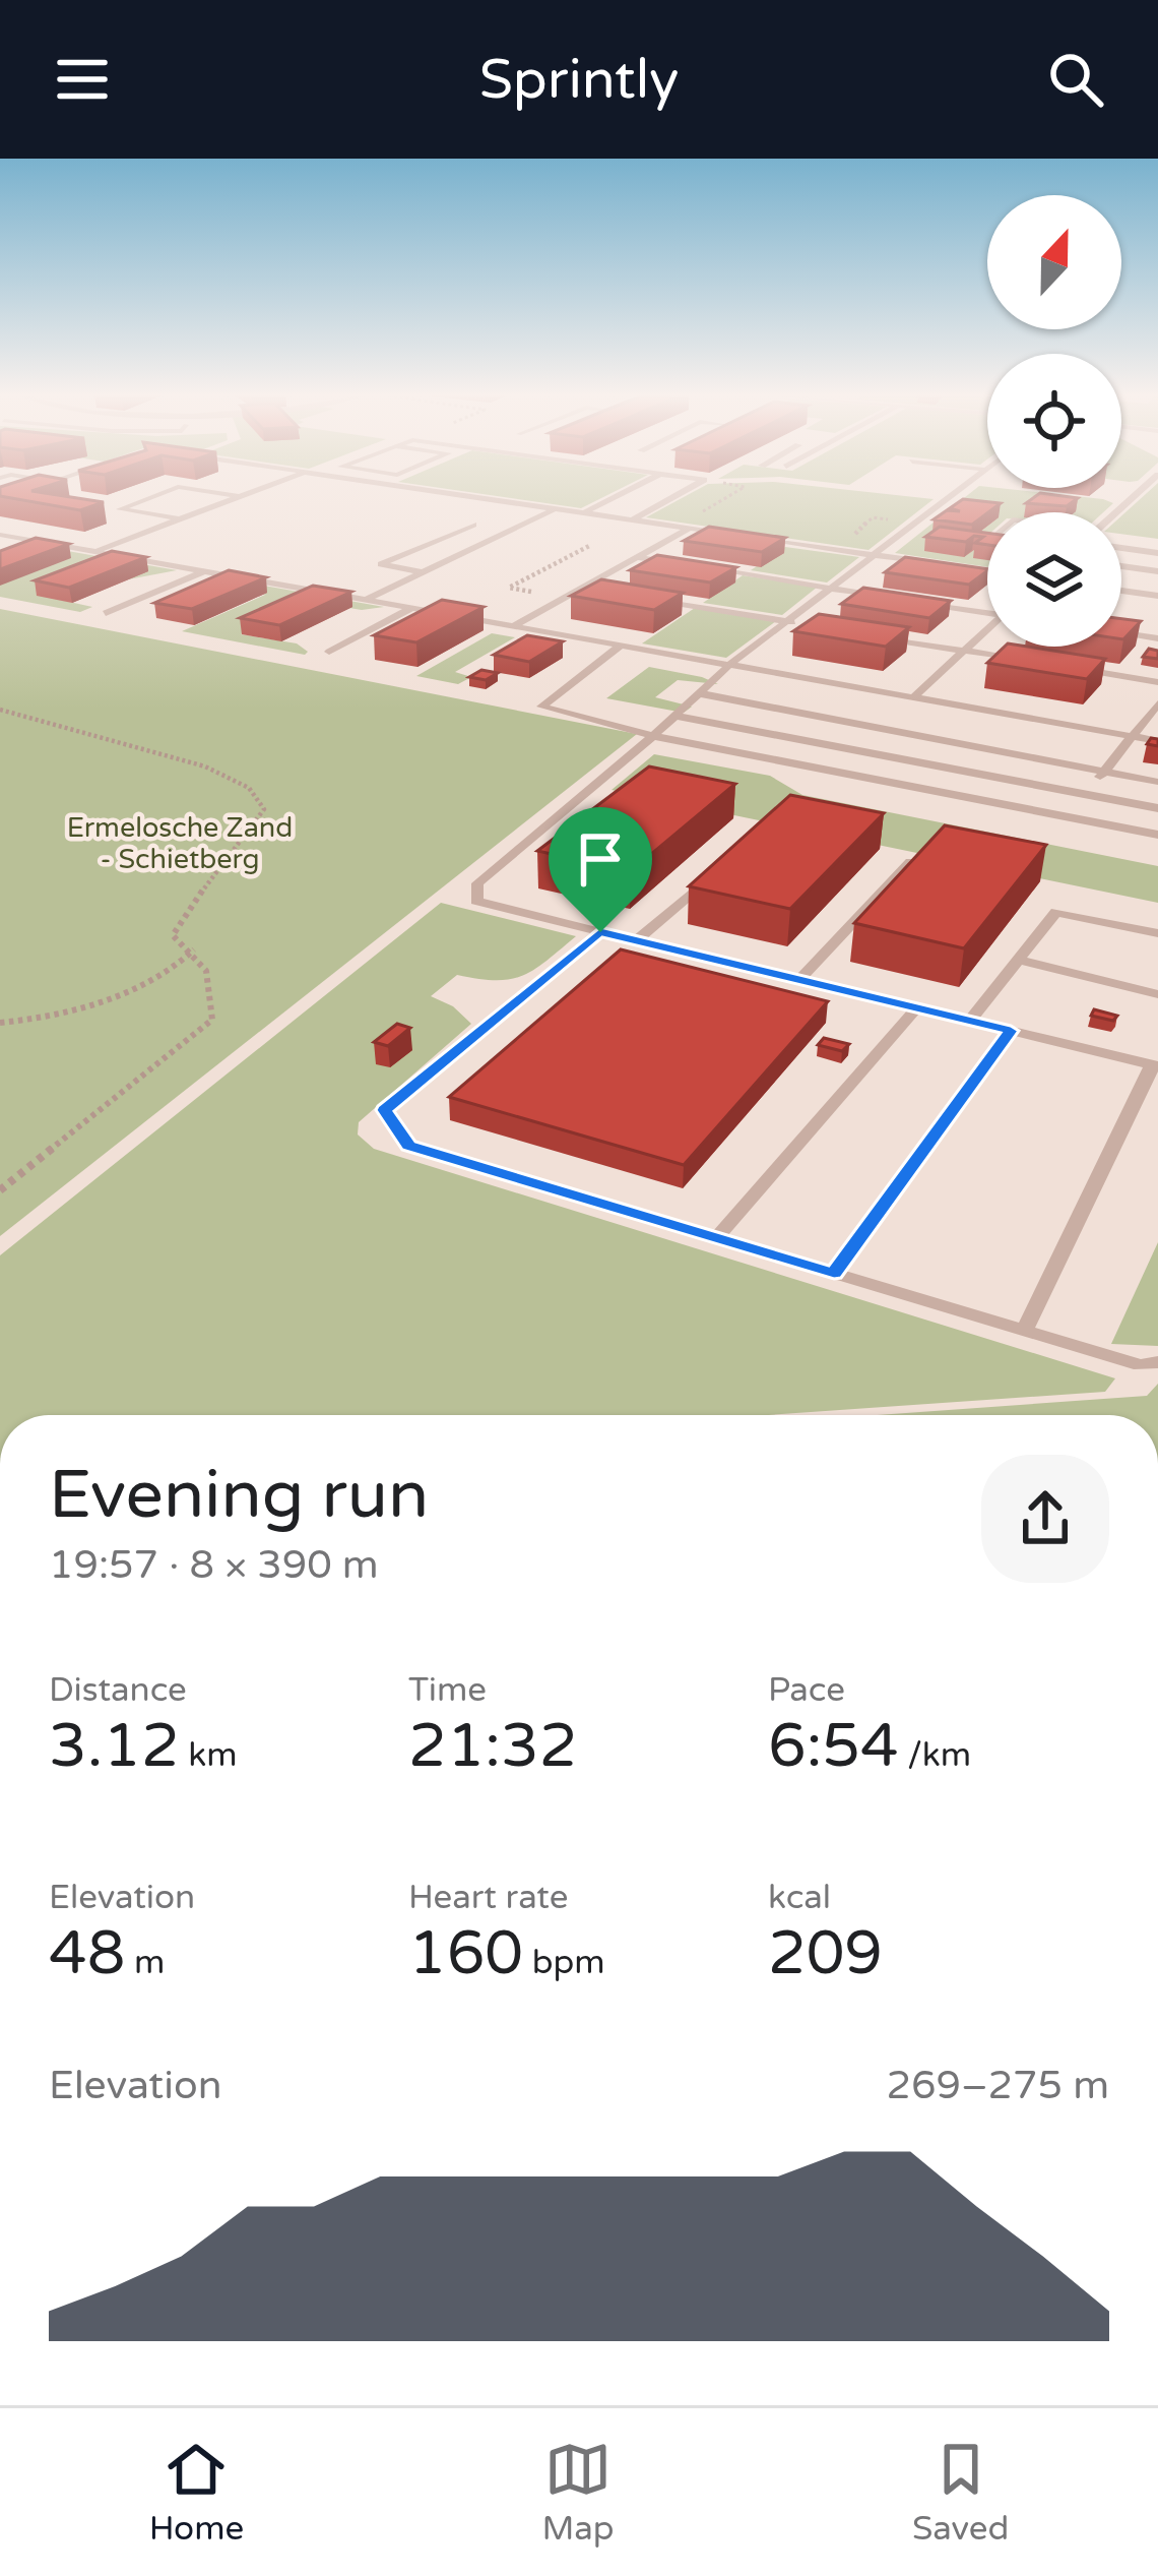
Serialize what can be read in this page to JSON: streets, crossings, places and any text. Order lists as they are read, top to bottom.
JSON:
{
  "parks": ["Ermelosche Zand - Schietberg"],
  "north": "top",
  "page": {
    "header": "Sprintly",
    "heading": ["Evening run", "19:57 · 8 × 390 m"],
    "stats": [
      ["Distance", "3.12 km"],
      ["Time", "21:32"],
      ["Pace", "6:54 /km"],
      ["Elevation", "48 m"],
      ["Heart rate", "160 bpm"],
      ["kcal", "209"]
    ],
    "chart": ["Elevation", "269–275 m"],
    "tabs": ["Home", "Map", "Saved"]
  }
}
